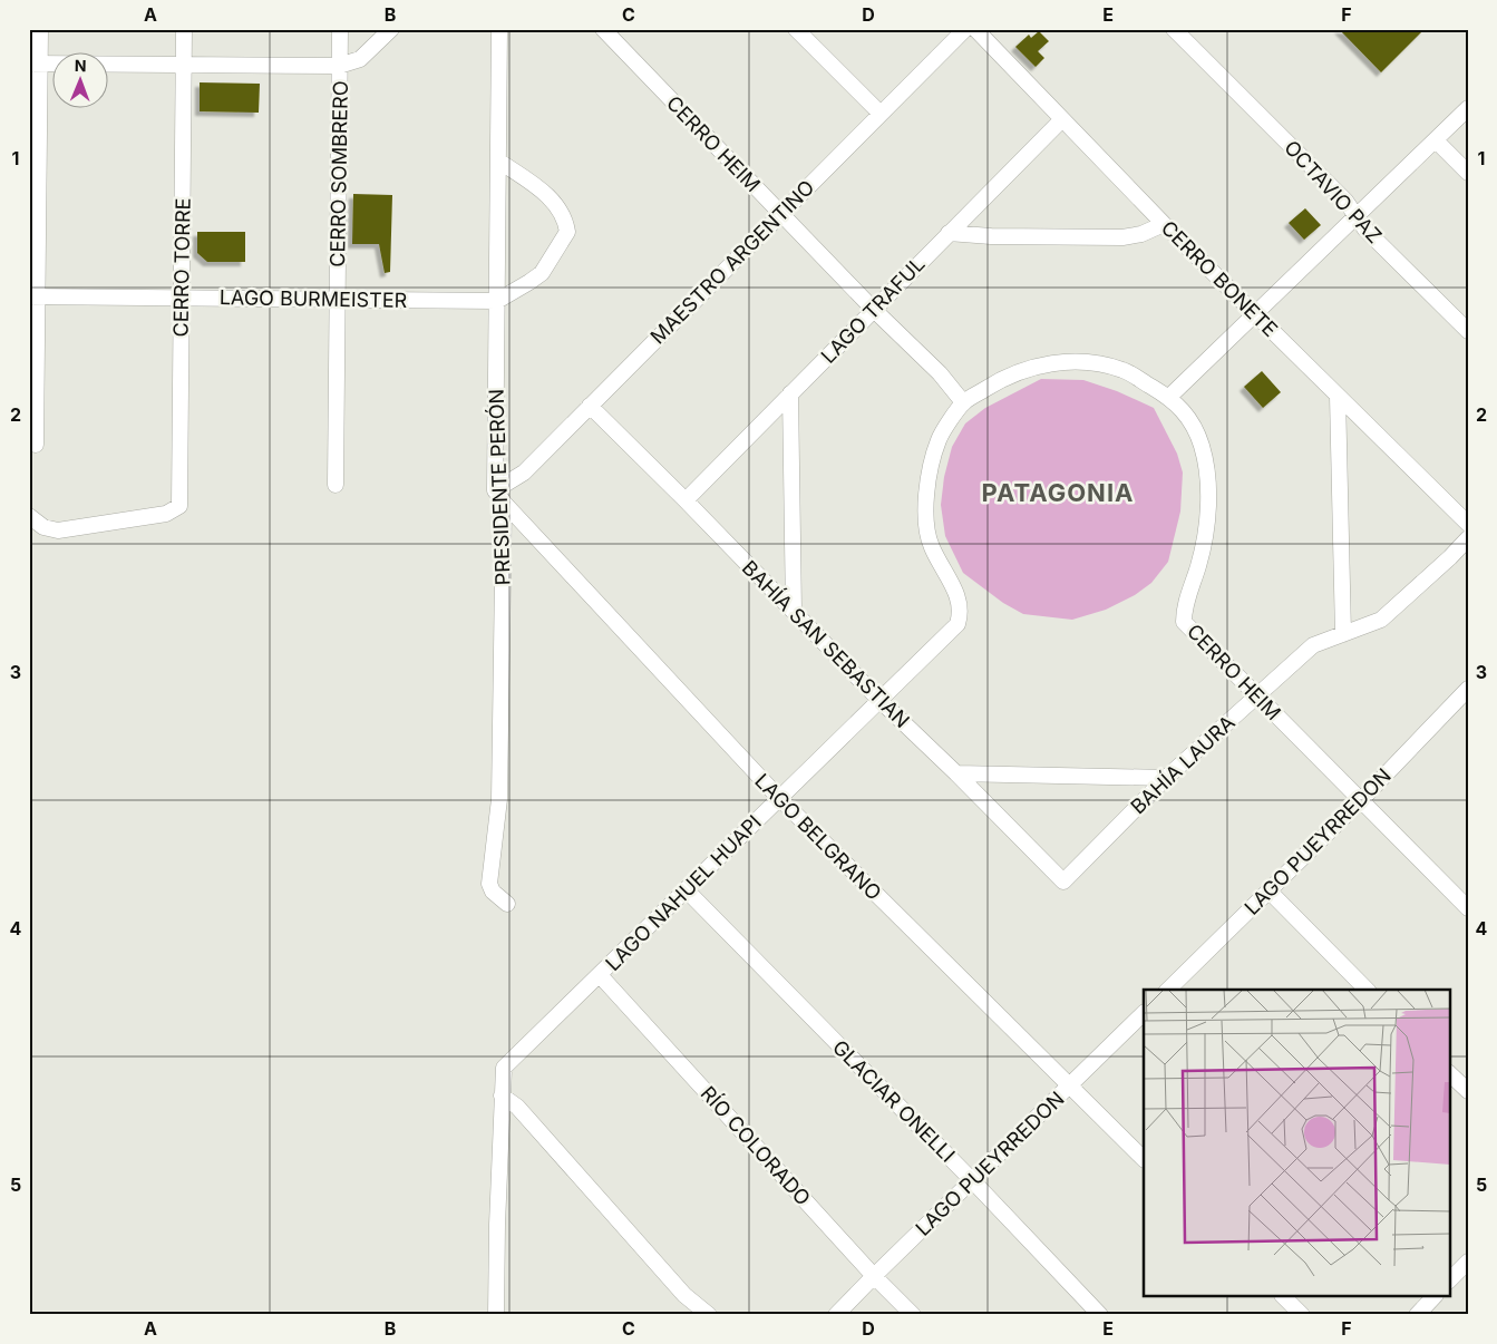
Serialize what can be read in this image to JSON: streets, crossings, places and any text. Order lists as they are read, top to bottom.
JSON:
{
  "streets": {
    "street": [
      "CERRO HEIM",
      "CERRO SOMBRERO",
      "OCTAVIO PAZ",
      "MAESTRO ARGENTINO",
      "CERRO TORRE",
      "CERRO BONETE",
      "LAGO BURMEISTER",
      "LAGO TRAFUL",
      "PRESIDENTE PERÓN",
      "BAHÍA SAN SEBASTIAN",
      "BAHÍA LAURA",
      "LAGO BELGRANO",
      "LAGO PUEYRREDON",
      "LAGO NAHUEL HUAPI",
      "GLACIAR ONELLI",
      "RÍO COLORADO"
    ]
  },
  "crossings": [
    ["CERRO HEIM", "MAESTRO ARGENTINO"],
    ["CERRO HEIM", "LAGO TRAFUL"],
    ["CERRO HEIM", "BAHÍA LAURA"],
    ["CERRO HEIM", "LAGO PUEYRREDON"],
    ["CERRO HEIM", "LAGO NAHUEL HUAPI"],
    ["CERRO SOMBRERO", "LAGO BURMEISTER"],
    ["MAESTRO ARGENTINO", "PRESIDENTE PERÓN"],
    ["MAESTRO ARGENTINO", "BAHÍA SAN SEBASTIAN"],
    ["MAESTRO ARGENTINO", "LAGO BELGRANO"],
    ["CERRO TORRE", "LAGO BURMEISTER"],
    ["CERRO BONETE", "LAGO TRAFUL"],
    ["LAGO BURMEISTER", "PRESIDENTE PERÓN"],
    ["LAGO TRAFUL", "BAHÍA SAN SEBASTIAN"],
    ["PRESIDENTE PERÓN", "LAGO BELGRANO"],
    ["BAHÍA SAN SEBASTIAN", "BAHÍA LAURA"],
    ["BAHÍA SAN SEBASTIAN", "LAGO NAHUEL HUAPI"],
    ["LAGO BELGRANO", "LAGO PUEYRREDON"],
    ["LAGO BELGRANO", "LAGO NAHUEL HUAPI"],
    ["LAGO PUEYRREDON", "GLACIAR ONELLI"],
    ["LAGO PUEYRREDON", "RÍO COLORADO"],
    ["LAGO NAHUEL HUAPI", "GLACIAR ONELLI"],
    ["LAGO NAHUEL HUAPI", "RÍO COLORADO"]
  ],
  "districts": ["PATAGONIA"],
  "north": "top",
  "grid": {
    "columns": [
      "A",
      "B",
      "C",
      "D",
      "E",
      "F"
    ],
    "rows": [
      "1",
      "2",
      "3",
      "4",
      "5"
    ]
  }
}
